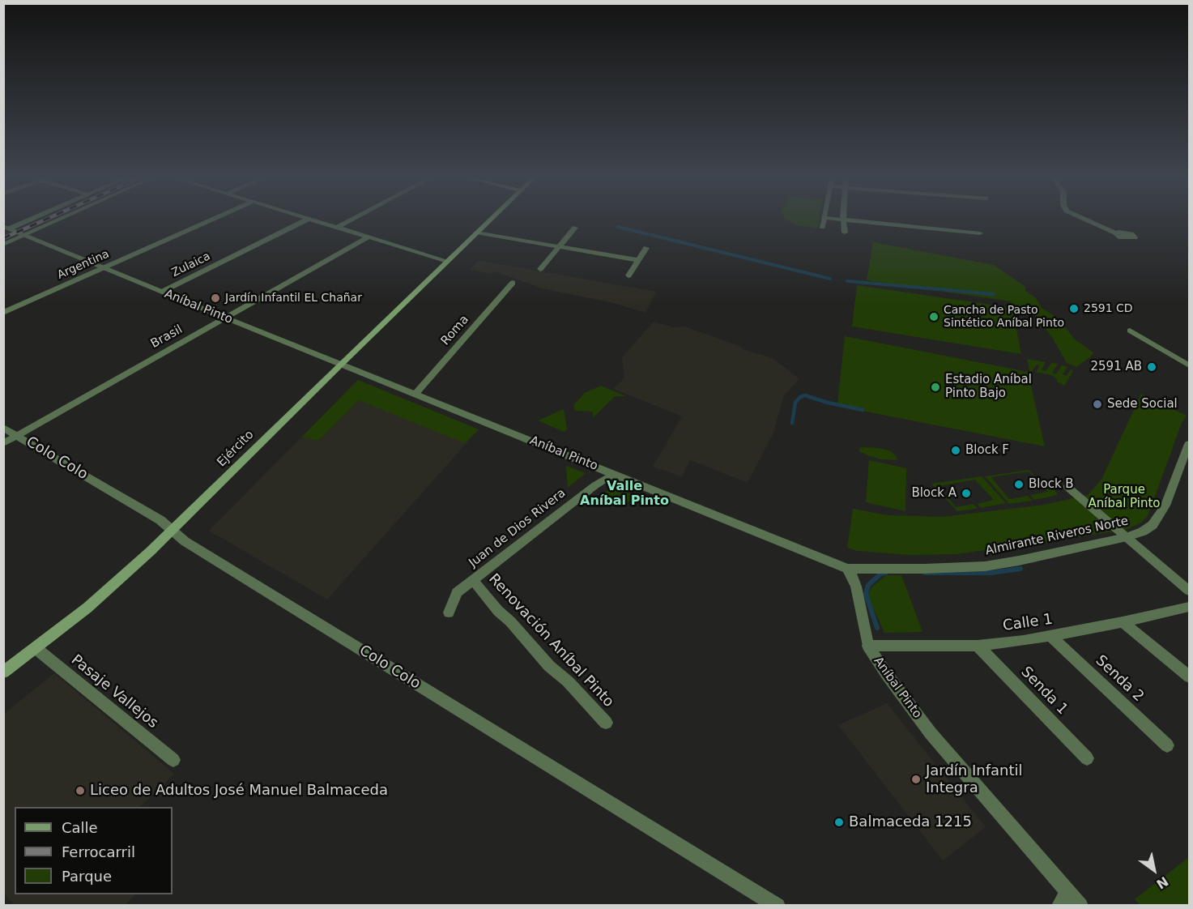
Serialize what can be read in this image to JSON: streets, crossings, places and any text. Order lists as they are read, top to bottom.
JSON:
{
  "streets": {
    "main road": ["Ejército"],
    "street": [
      "Argentina",
      "Zulaica",
      "Aníbal Pinto",
      "Roma",
      "Brasil",
      "Colo Colo",
      "Juan de Dios Rivera",
      "Almirante Riveros Norte",
      "Calle 1",
      "Renovación Aníbal Pinto",
      "Senda 2",
      "Senda 1",
      "Pasaje Vallejos"
    ]
  },
  "crossings": [
    ["Argentina", "Aníbal Pinto"],
    ["Zulaica", "Aníbal Pinto"],
    ["Aníbal Pinto", "Roma"],
    ["Aníbal Pinto", "Brasil"],
    ["Aníbal Pinto", "Ejército"],
    ["Aníbal Pinto", "Juan de Dios Rivera"],
    ["Aníbal Pinto", "Almirante Riveros Norte"],
    ["Aníbal Pinto", "Calle 1"],
    ["Brasil", "Colo Colo"],
    ["Ejército", "Colo Colo"],
    ["Ejército", "Pasaje Vallejos"],
    ["Juan de Dios Rivera", "Renovación Aníbal Pinto"],
    ["Calle 1", "Senda 2"],
    ["Calle 1", "Senda 1"]
  ],
  "districts": ["Valle Aníbal Pinto"],
  "parks": ["Parque Aníbal Pinto"],
  "places": [
    "Jardín Infantil EL Chañar",
    "2591 CD",
    "Cancha de Pasto Sintético Aníbal Pinto",
    "2591 AB",
    "Estadio Aníbal Pinto Bajo",
    "Sede Social",
    "Block F",
    "Block B",
    "Block A",
    "Jardín Infantil Integra",
    "Liceo de Adultos José Manuel Balmaceda",
    "Balmaceda 1215"
  ],
  "legend": ["Calle", "Ferrocarril", "Parque"],
  "north": "bottom right"
}
